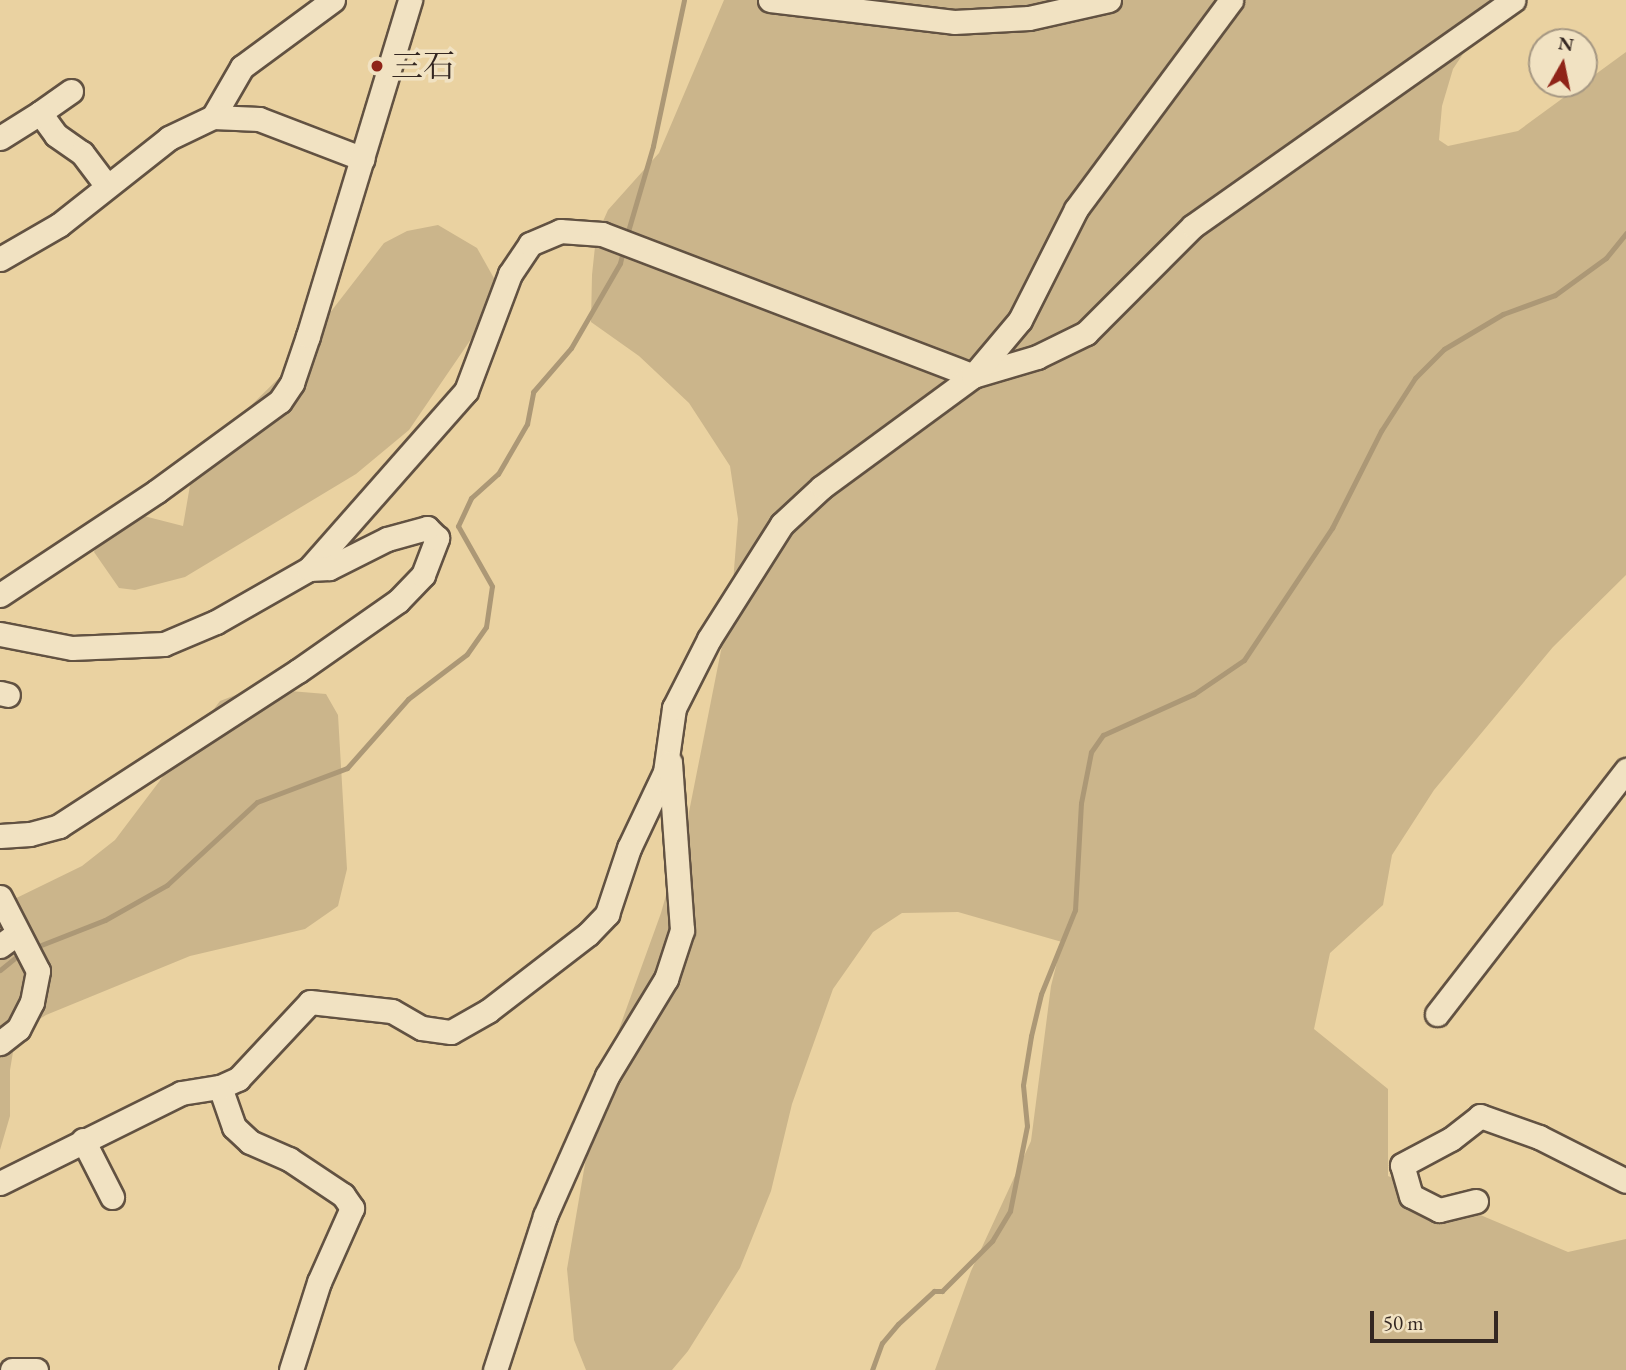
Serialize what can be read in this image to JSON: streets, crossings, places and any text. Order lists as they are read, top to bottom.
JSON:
{
  "places": ["三石"],
  "scale_bar": "50 m",
  "north": "top"
}
